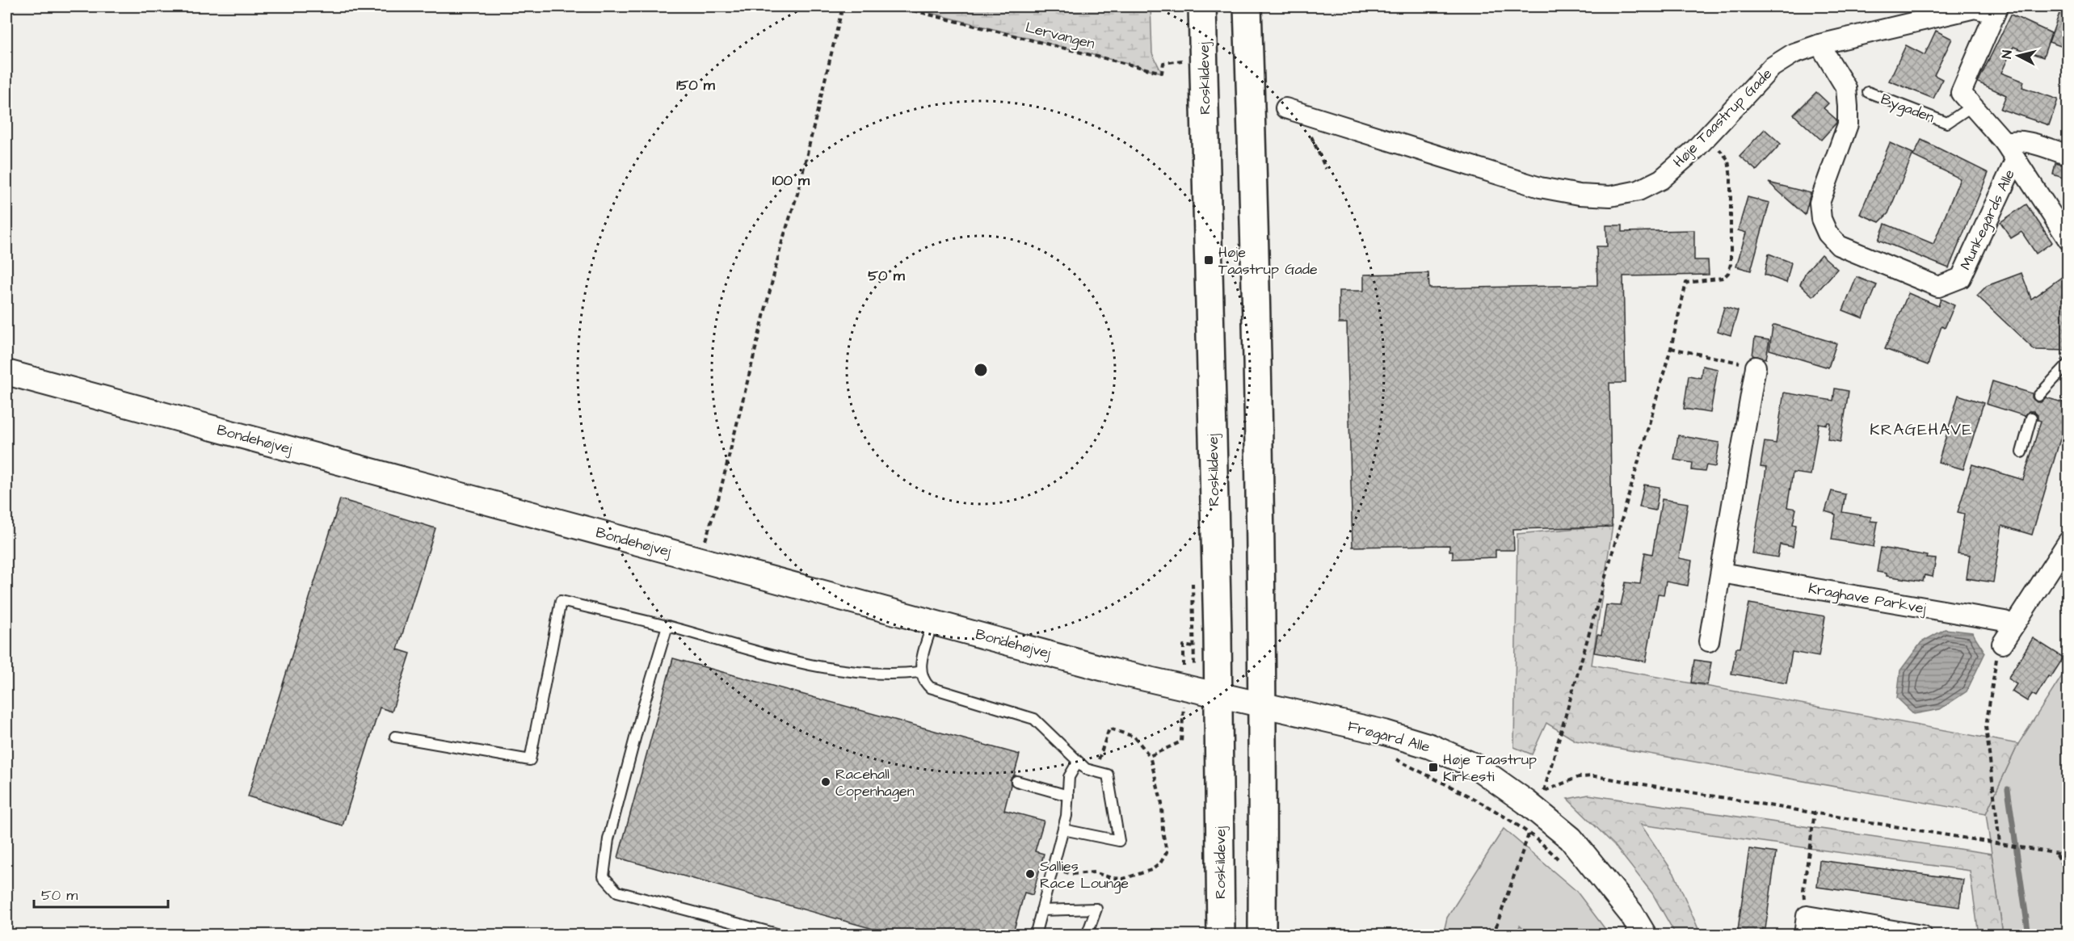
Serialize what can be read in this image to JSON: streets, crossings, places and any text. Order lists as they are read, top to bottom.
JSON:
{
  "streets": {
    "main road": ["Roskildevej"],
    "street": [
      "Høje Taastrup Gade",
      "Munkegårds Alle",
      "Bondehøjvej",
      "Kraghave Parkvej",
      "Frøgård Alle"
    ],
    "lane": ["Bygaden"],
    "path": ["Lervangen"]
  },
  "crossings": [
    ["Roskildevej", "Bondehøjvej"],
    ["Høje Taastrup Gade", "Munkegårds Alle"],
    ["Bondehøjvej", "Frøgård Alle"]
  ],
  "districts": ["KRAGEHAVE"],
  "places": {
    "transit": ["Høje Taastrup Gade", "Høje Taastrup Kirkesti"],
    "other": ["Racehall Copenhagen", "Sallies Race Lounge"]
  },
  "scale_bar": "50 m",
  "north": "left",
  "rings": ["150 m", "100 m", "50 m"]
}
